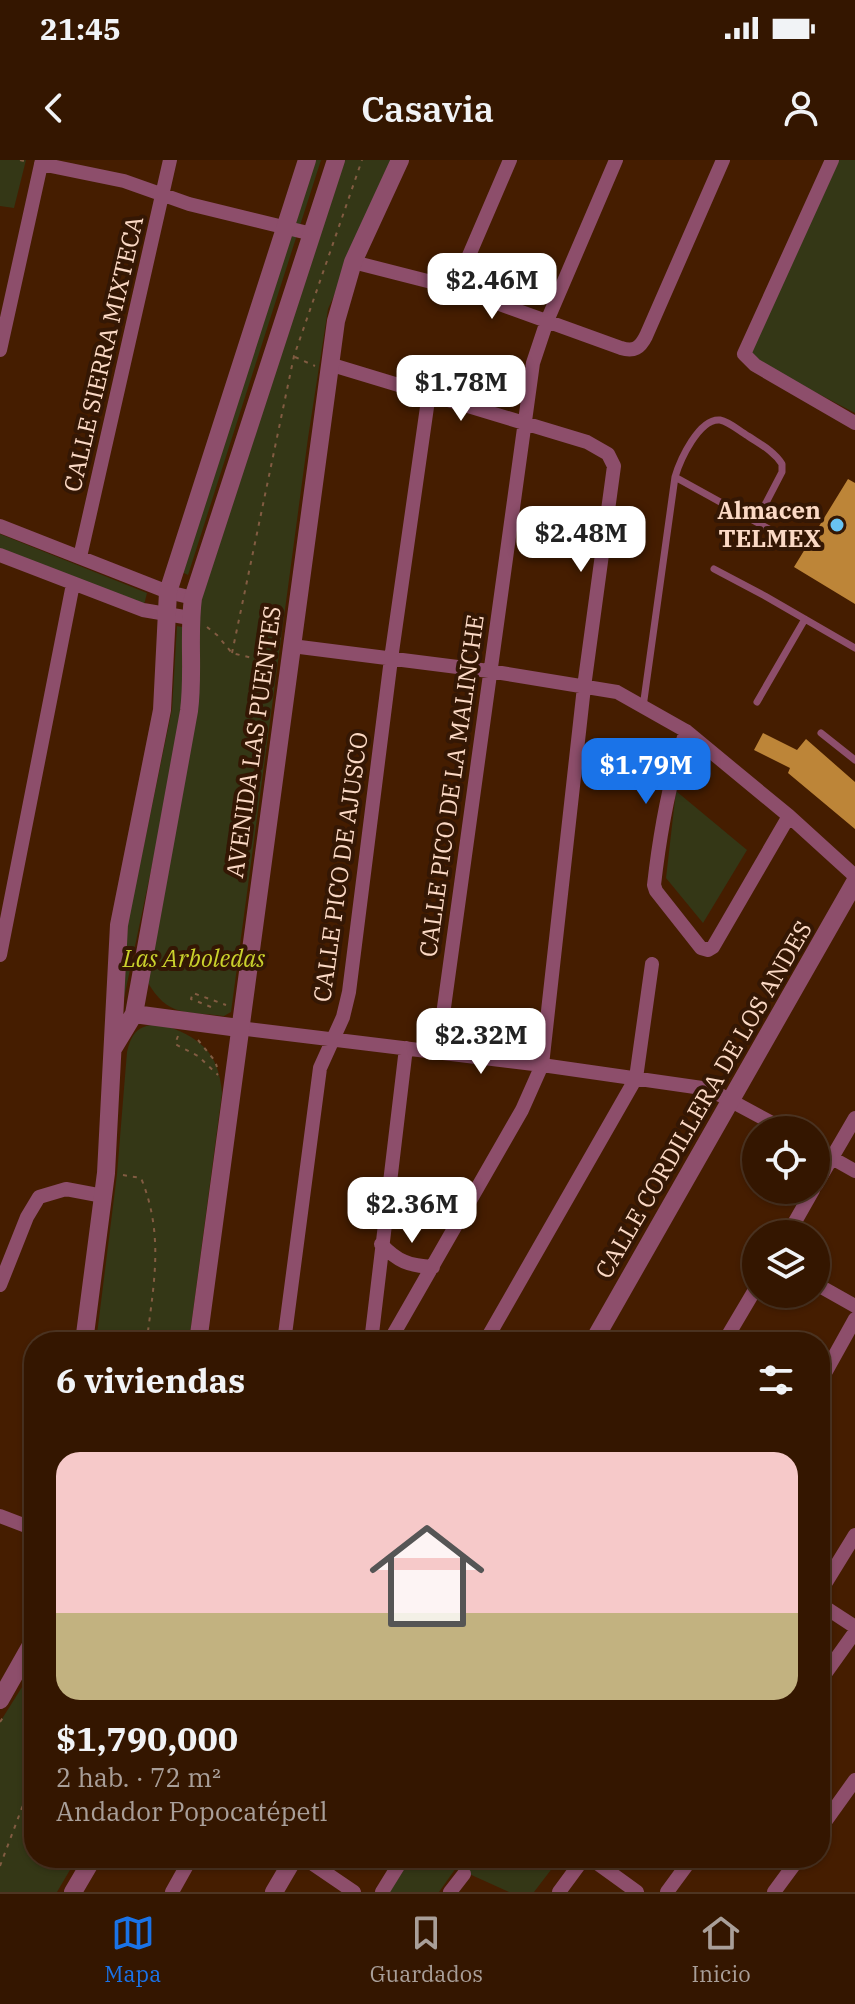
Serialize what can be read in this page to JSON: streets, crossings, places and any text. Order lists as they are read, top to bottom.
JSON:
{
  "streets": {
    "street": [
      "CALLE SIERRA MIXTECA",
      "AVENIDA LAS PUENTES",
      "CALLE PICO DE LA MALINCHE",
      "CALLE PICO DE AJUSCO",
      "CALLE CORDILLERA DE LOS ANDES"
    ]
  },
  "parks": ["Las Arboledas"],
  "places": ["Almacen TELMEX"],
  "page": {
    "status": "21:45",
    "header": "Casavia",
    "price": [
      "$2.46M",
      "$1.78M",
      "$2.48M",
      "$1.79M",
      "$2.32M",
      "$2.36M"
    ],
    "heading": "6 viviendas",
    "list": [
      {
        "name": "$1,790,000",
        "note": "2 hab. · 72 m² · Andador Popocatépetl"
      }
    ],
    "tabs": ["Mapa", "Guardados", "Inicio"]
  }
}
